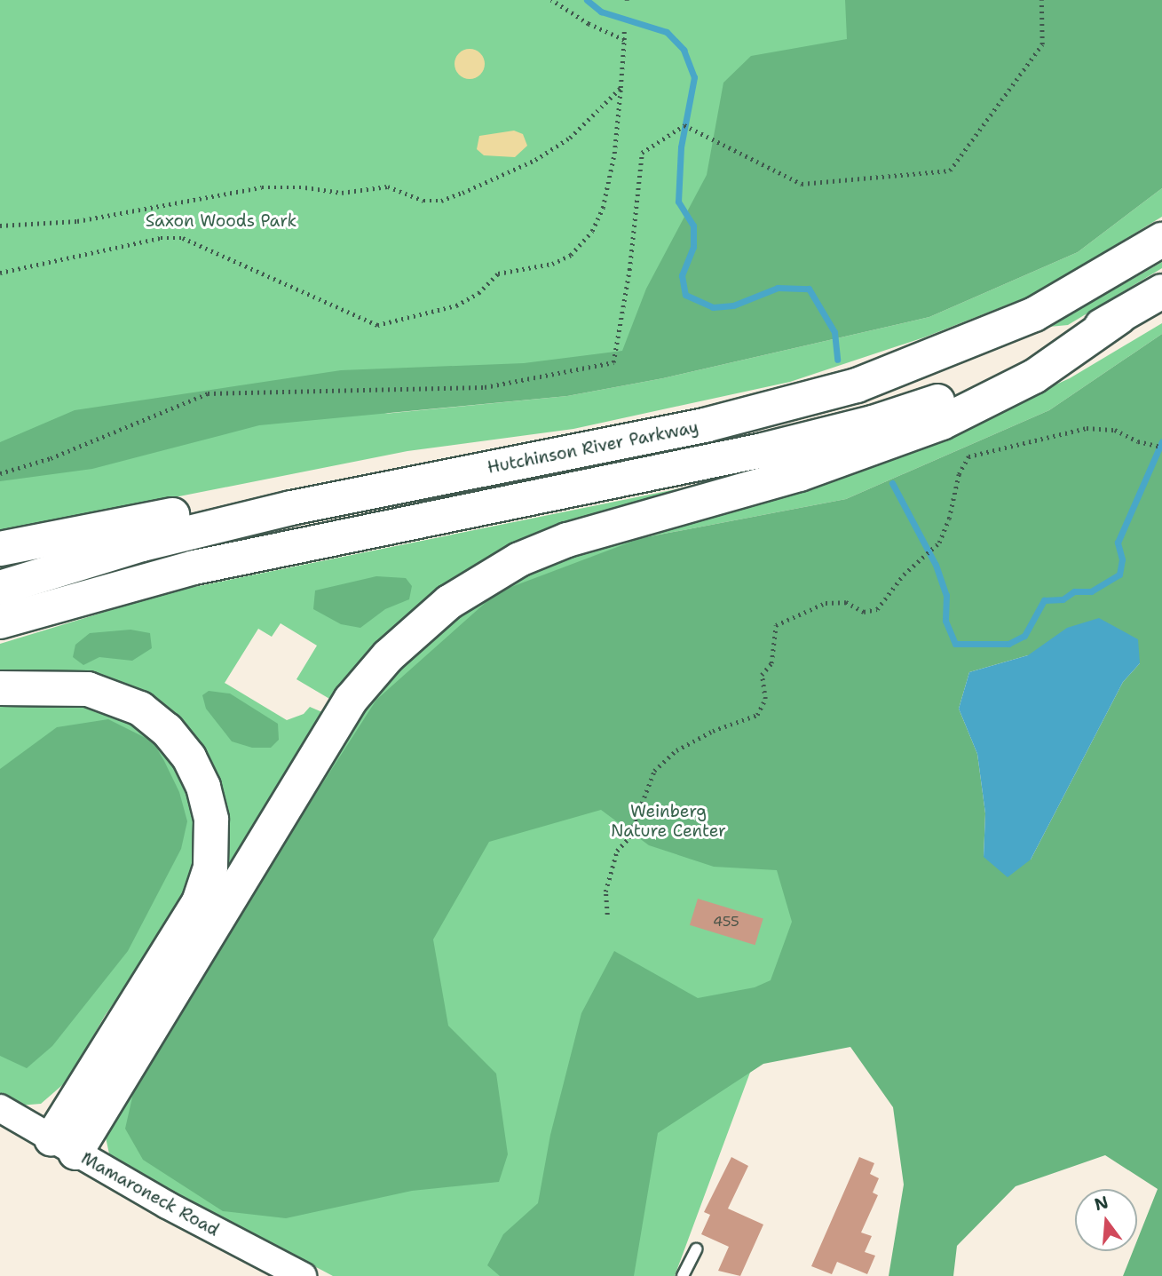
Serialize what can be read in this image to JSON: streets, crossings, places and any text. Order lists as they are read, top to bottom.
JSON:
{
  "streets": {
    "highway": ["Hutchinson River Parkway"],
    "street": ["Mamaroneck Road"]
  },
  "parks": ["Saxon Woods Park", "Weinberg Nature Center"],
  "house_numbers": ["455"],
  "north": "top"
}
